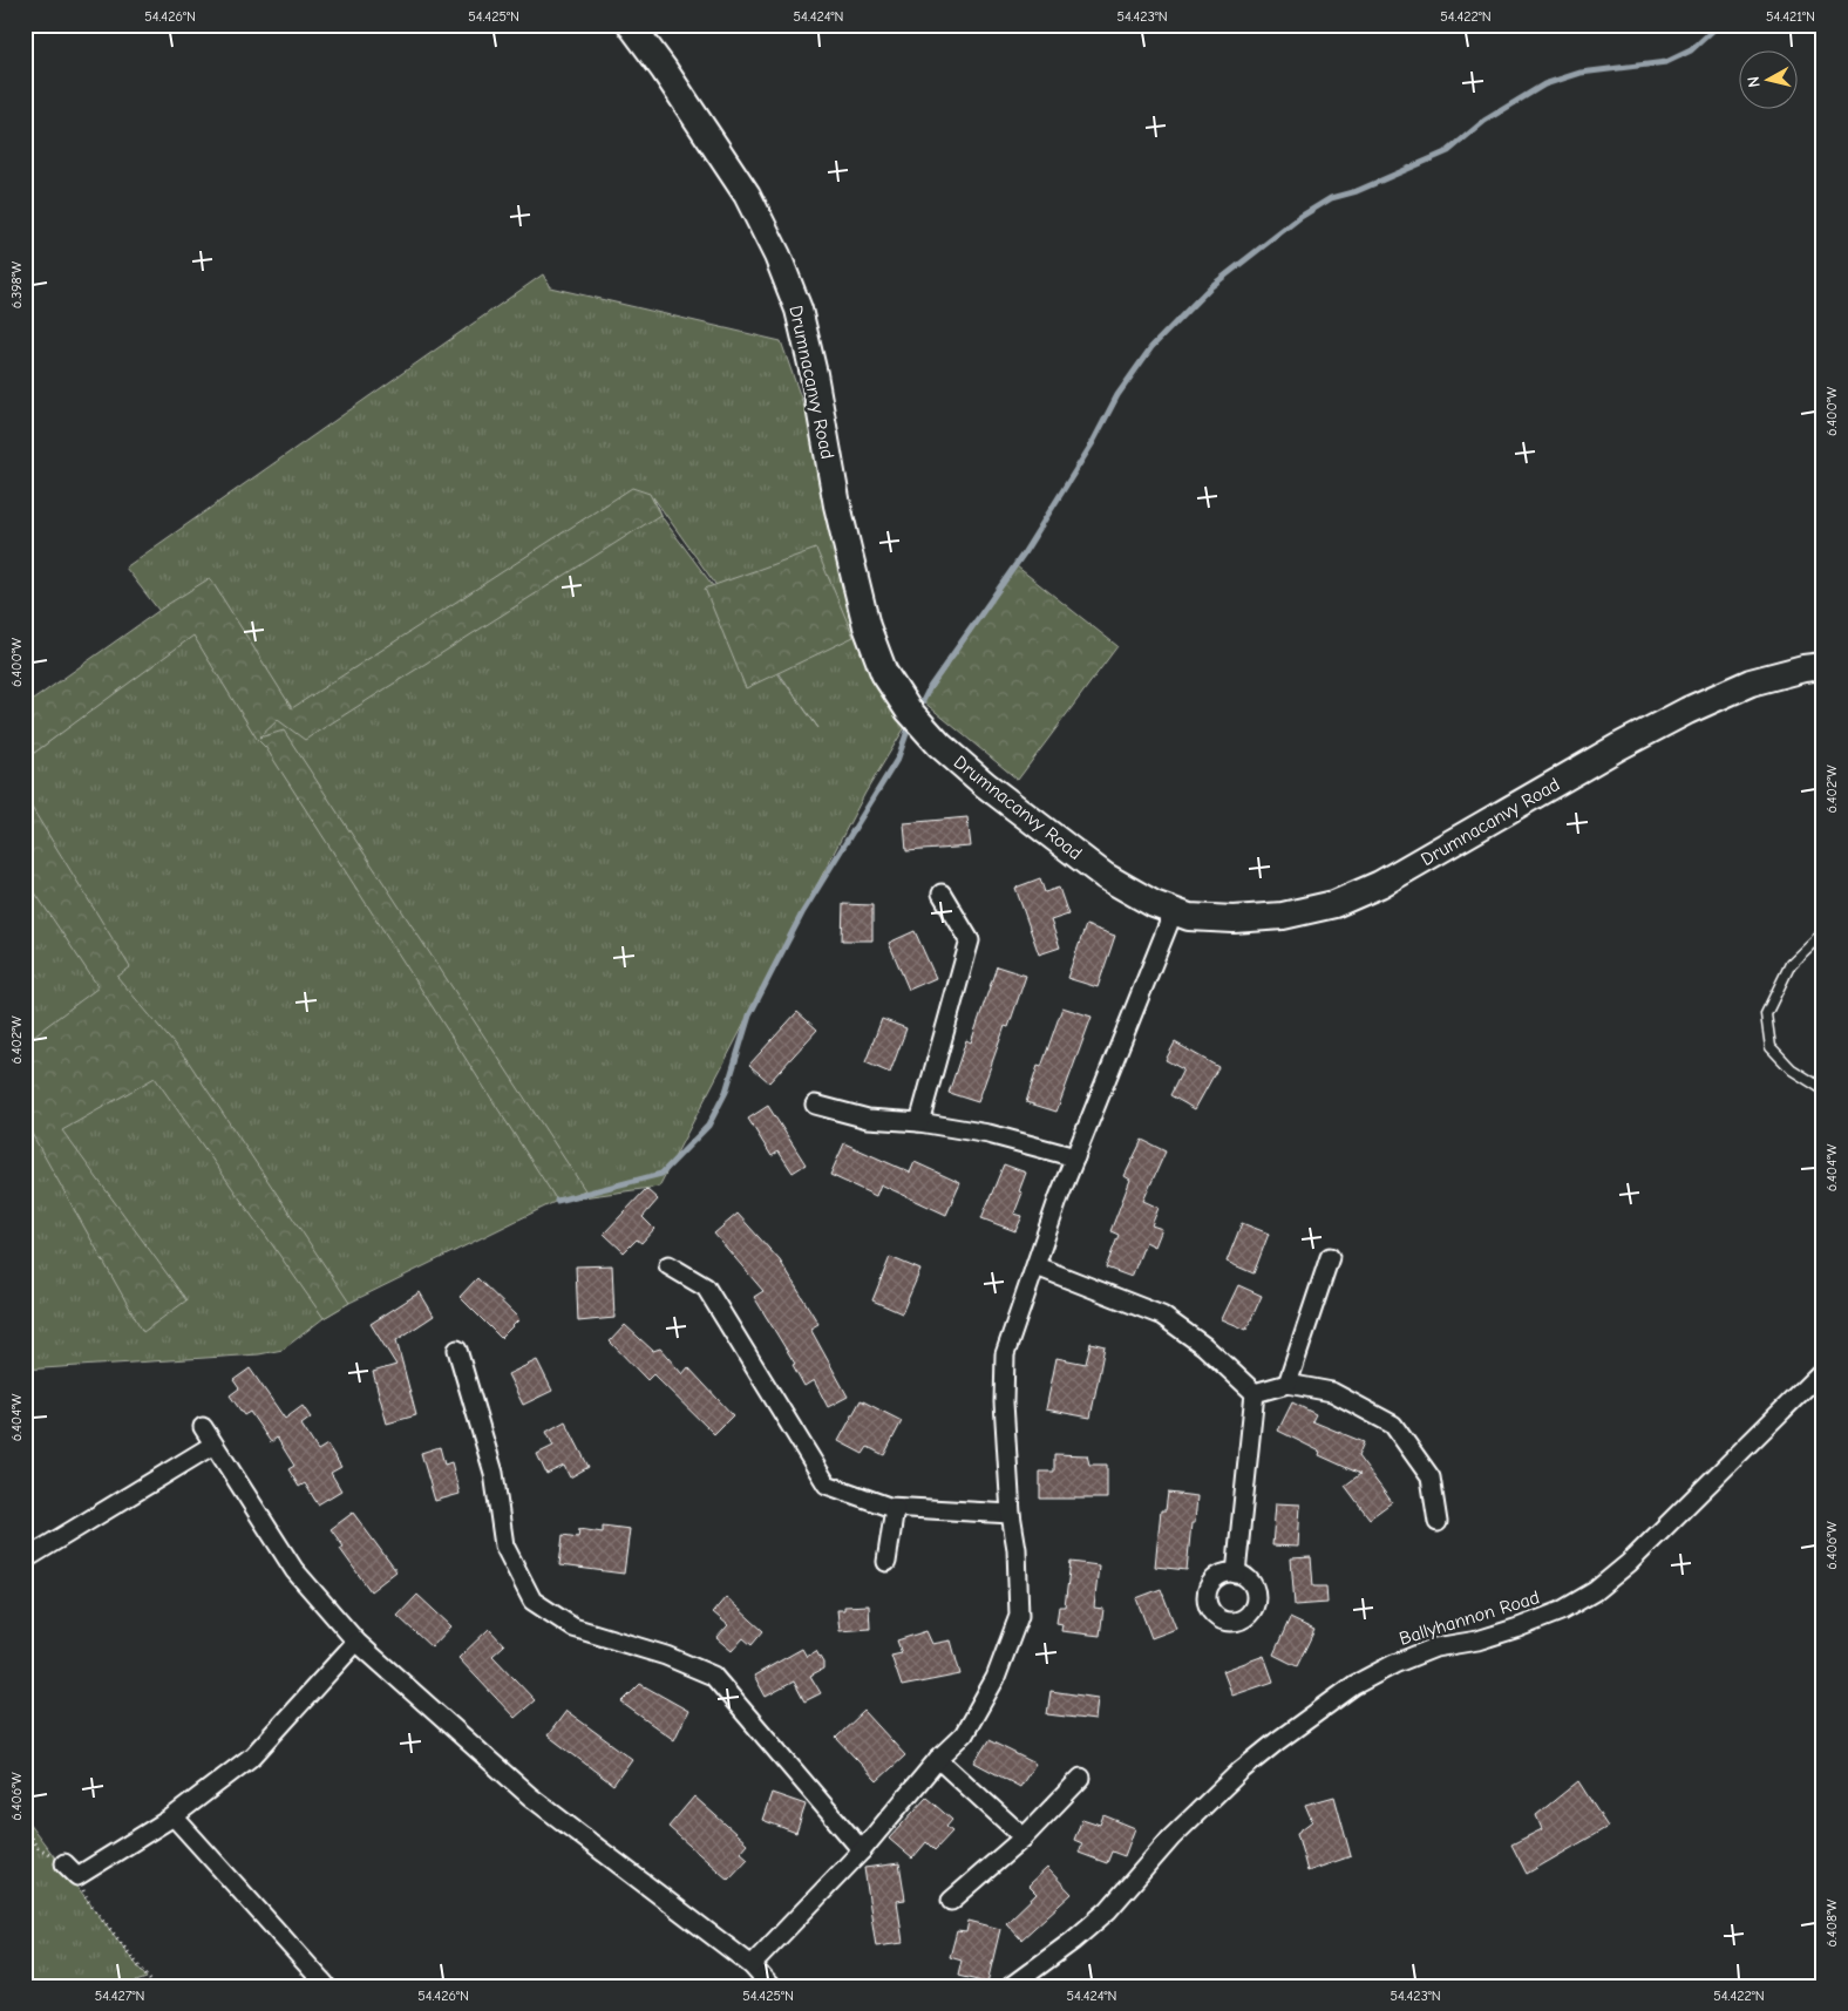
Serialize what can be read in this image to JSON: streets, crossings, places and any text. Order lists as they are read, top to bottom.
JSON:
{
  "streets": {
    "main road": ["Drumnacanvy Road"],
    "street": ["Ballyhannon Road"]
  },
  "north": "left",
  "coordinates": [
    "54.426°N",
    "54.425°N",
    "54.424°N",
    "54.423°N",
    "54.422°N",
    "54.421°N",
    "6.398°W",
    "6.400°W",
    "6.402°W",
    "6.404°W",
    "6.406°W",
    "6.408°W",
    "54.427°N"
  ]
}
